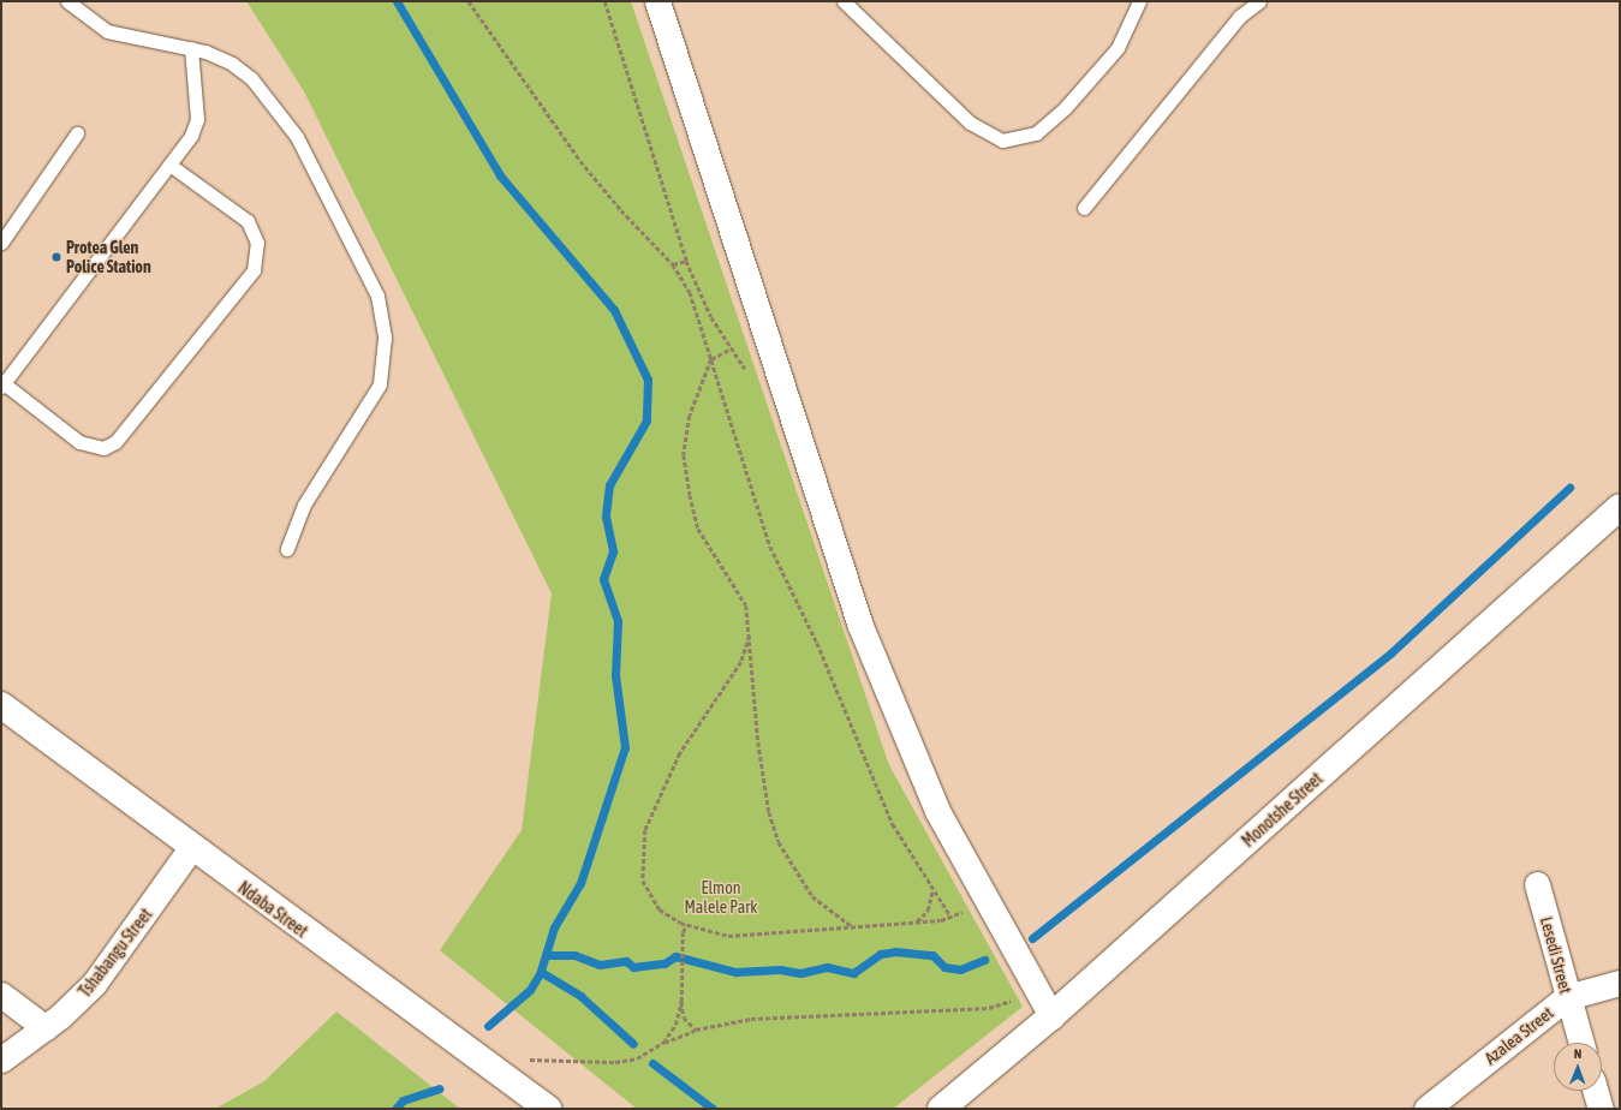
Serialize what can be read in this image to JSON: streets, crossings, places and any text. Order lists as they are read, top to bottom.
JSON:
{
  "streets": {
    "street": [
      "Monotshe Street",
      "Ndaba Street",
      "Tshabangu Street",
      "Lesedi Street",
      "Azalea Street"
    ]
  },
  "crossings": [
    ["Ndaba Street", "Tshabangu Street"],
    ["Lesedi Street", "Azalea Street"]
  ],
  "parks": ["Elmon Malele Park"],
  "places": ["Protea Glen Police Station"],
  "north": "top"
}
